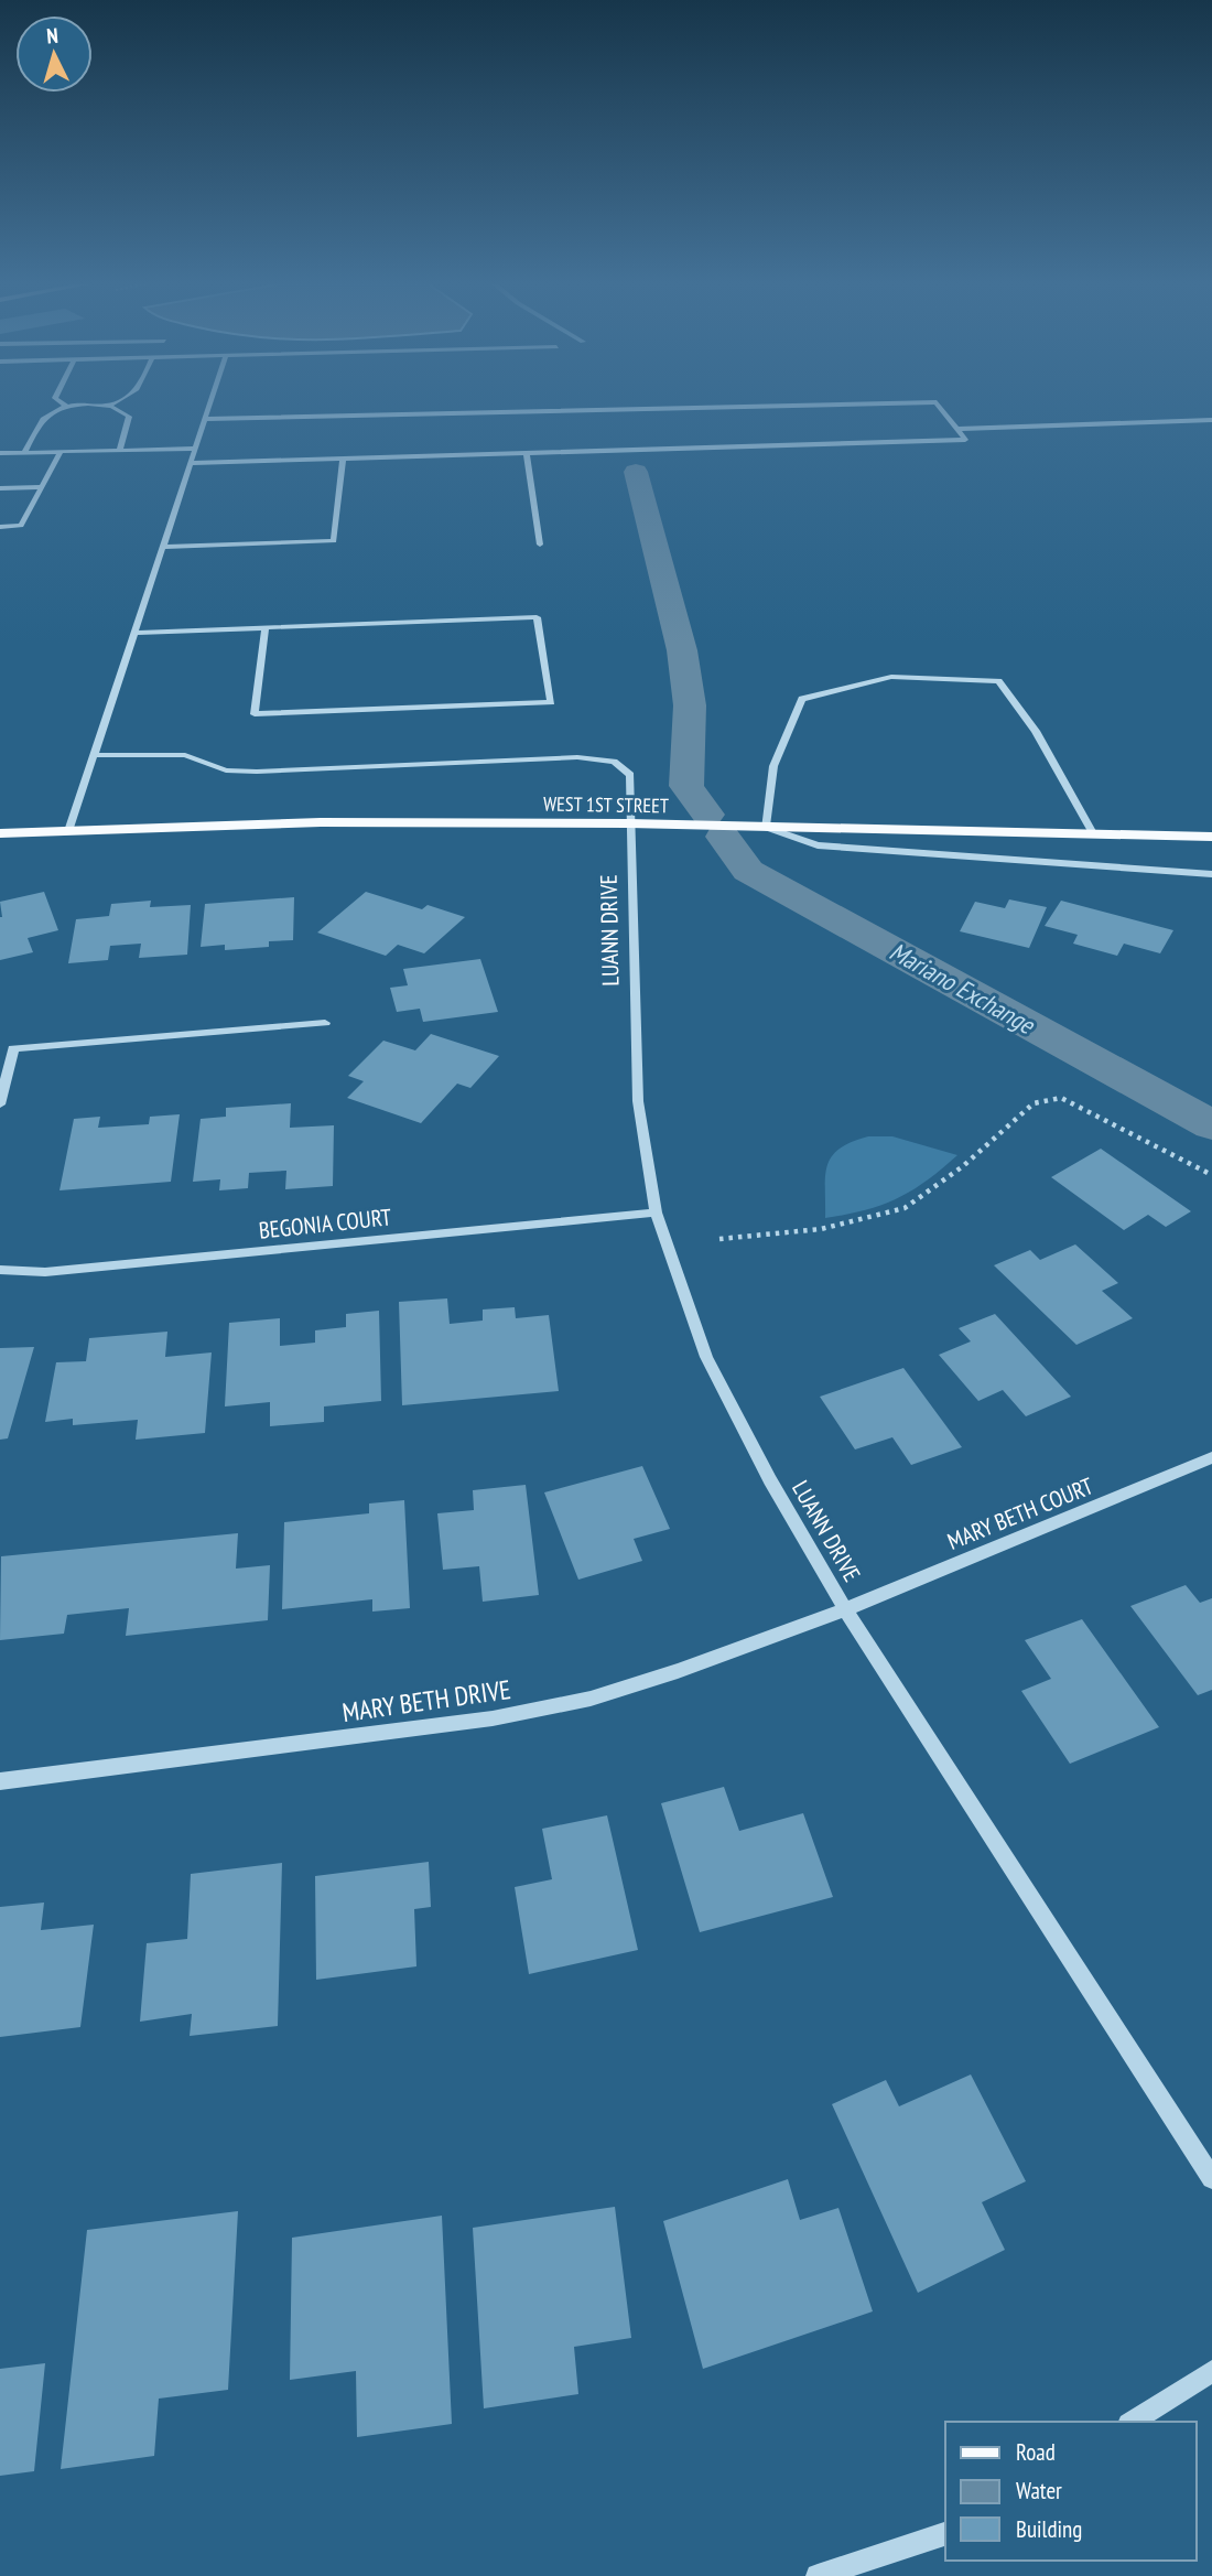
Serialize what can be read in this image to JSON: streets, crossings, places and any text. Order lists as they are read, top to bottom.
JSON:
{
  "streets": {
    "main road": ["WEST 1ST STREET"],
    "street": [
      "LUANN DRIVE",
      "BEGONIA COURT",
      "MARY BETH COURT",
      "MARY BETH DRIVE"
    ]
  },
  "crossings": [
    ["WEST 1ST STREET", "LUANN DRIVE"],
    ["LUANN DRIVE", "BEGONIA COURT"],
    ["LUANN DRIVE", "MARY BETH COURT"],
    ["LUANN DRIVE", "MARY BETH DRIVE"],
    ["MARY BETH COURT", "MARY BETH DRIVE"]
  ],
  "water": ["Mariano Exchange"],
  "legend": ["Road", "Water", "Building"],
  "north": "top"
}
